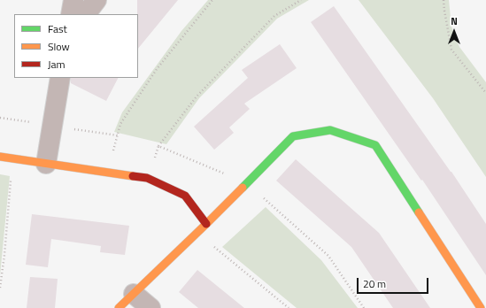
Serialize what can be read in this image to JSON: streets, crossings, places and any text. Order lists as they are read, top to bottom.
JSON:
{
  "legend": ["Fast", "Slow", "Jam"],
  "scale_bar": "20 m",
  "north": "top"
}
